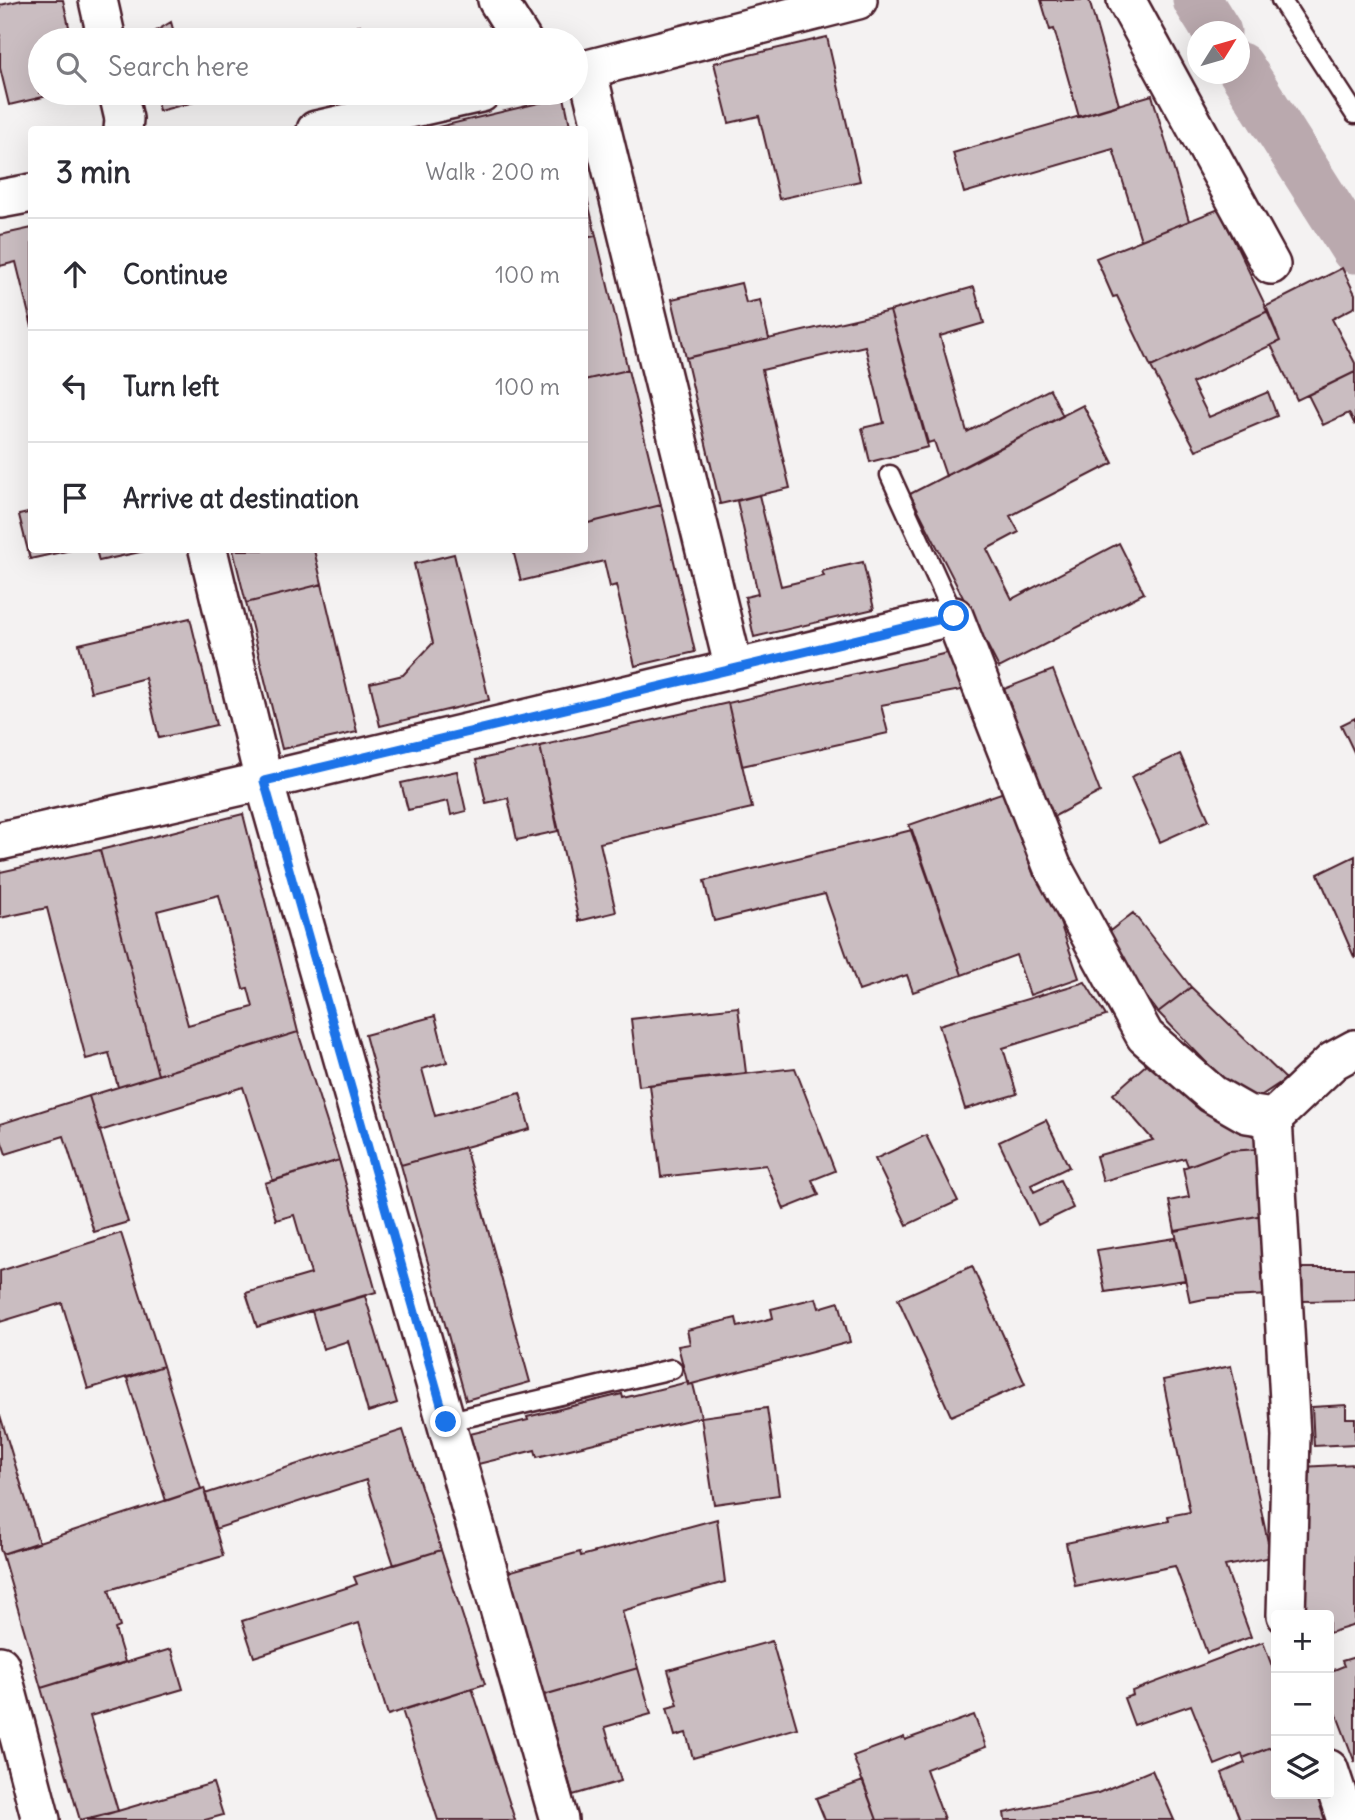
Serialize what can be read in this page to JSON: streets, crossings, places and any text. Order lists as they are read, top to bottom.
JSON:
{
  "north": "top right",
  "page": {
    "search": "Search here",
    "heading": ["3 min", "Walk · 200 m"],
    "list": [
      ["Continue", "100 m"],
      ["Turn left", "100 m"],
      "Arrive at destination"
    ],
    "map_buttons": ["+", "−"]
  }
}
